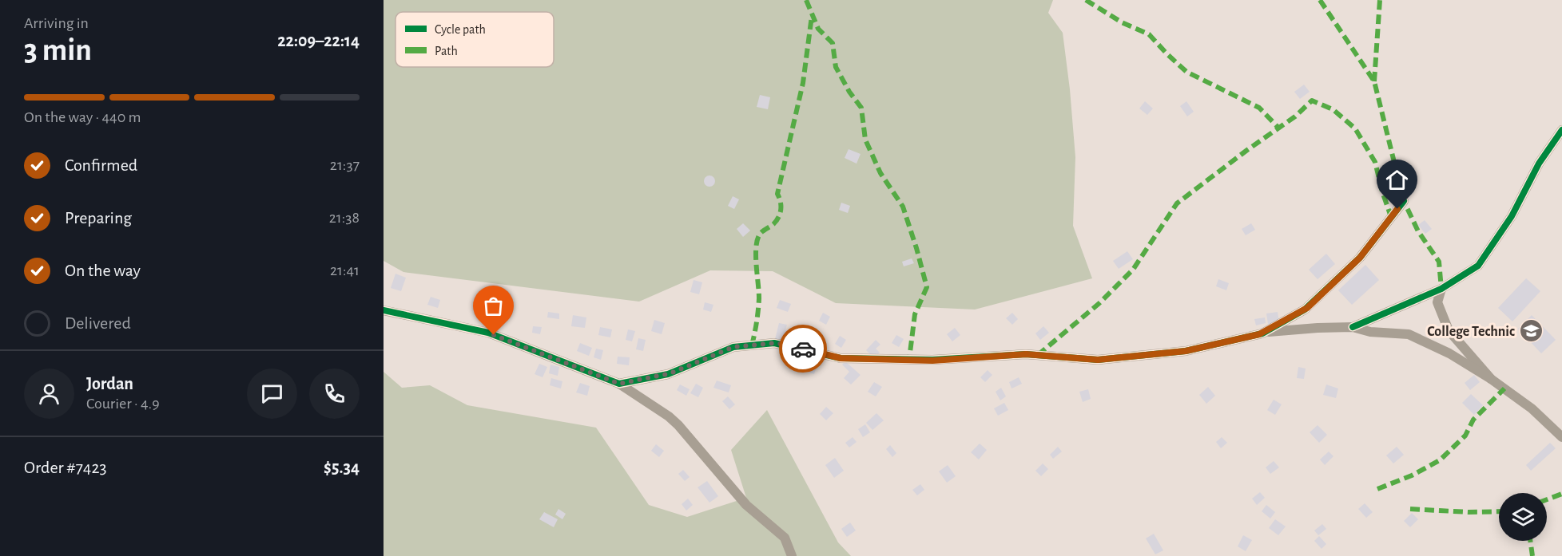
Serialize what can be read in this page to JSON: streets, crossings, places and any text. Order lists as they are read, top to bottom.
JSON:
{
  "places": {
    "school or university": ["College Technic"]
  },
  "legend": ["Cycle path", "Path"],
  "page": {
    "heading": ["3 min", "Arriving in", "22:09–22:14"],
    "panel": [
      "Jordan",
      "Courier · 4.9",
      "Order #7423",
      "$5.34"
    ],
    "bar": "On the way · 440 m",
    "list": [
      ["Confirmed", "21:37"],
      ["Preparing", "21:38"],
      ["On the way", "21:41"],
      "Delivered"
    ]
  }
}
